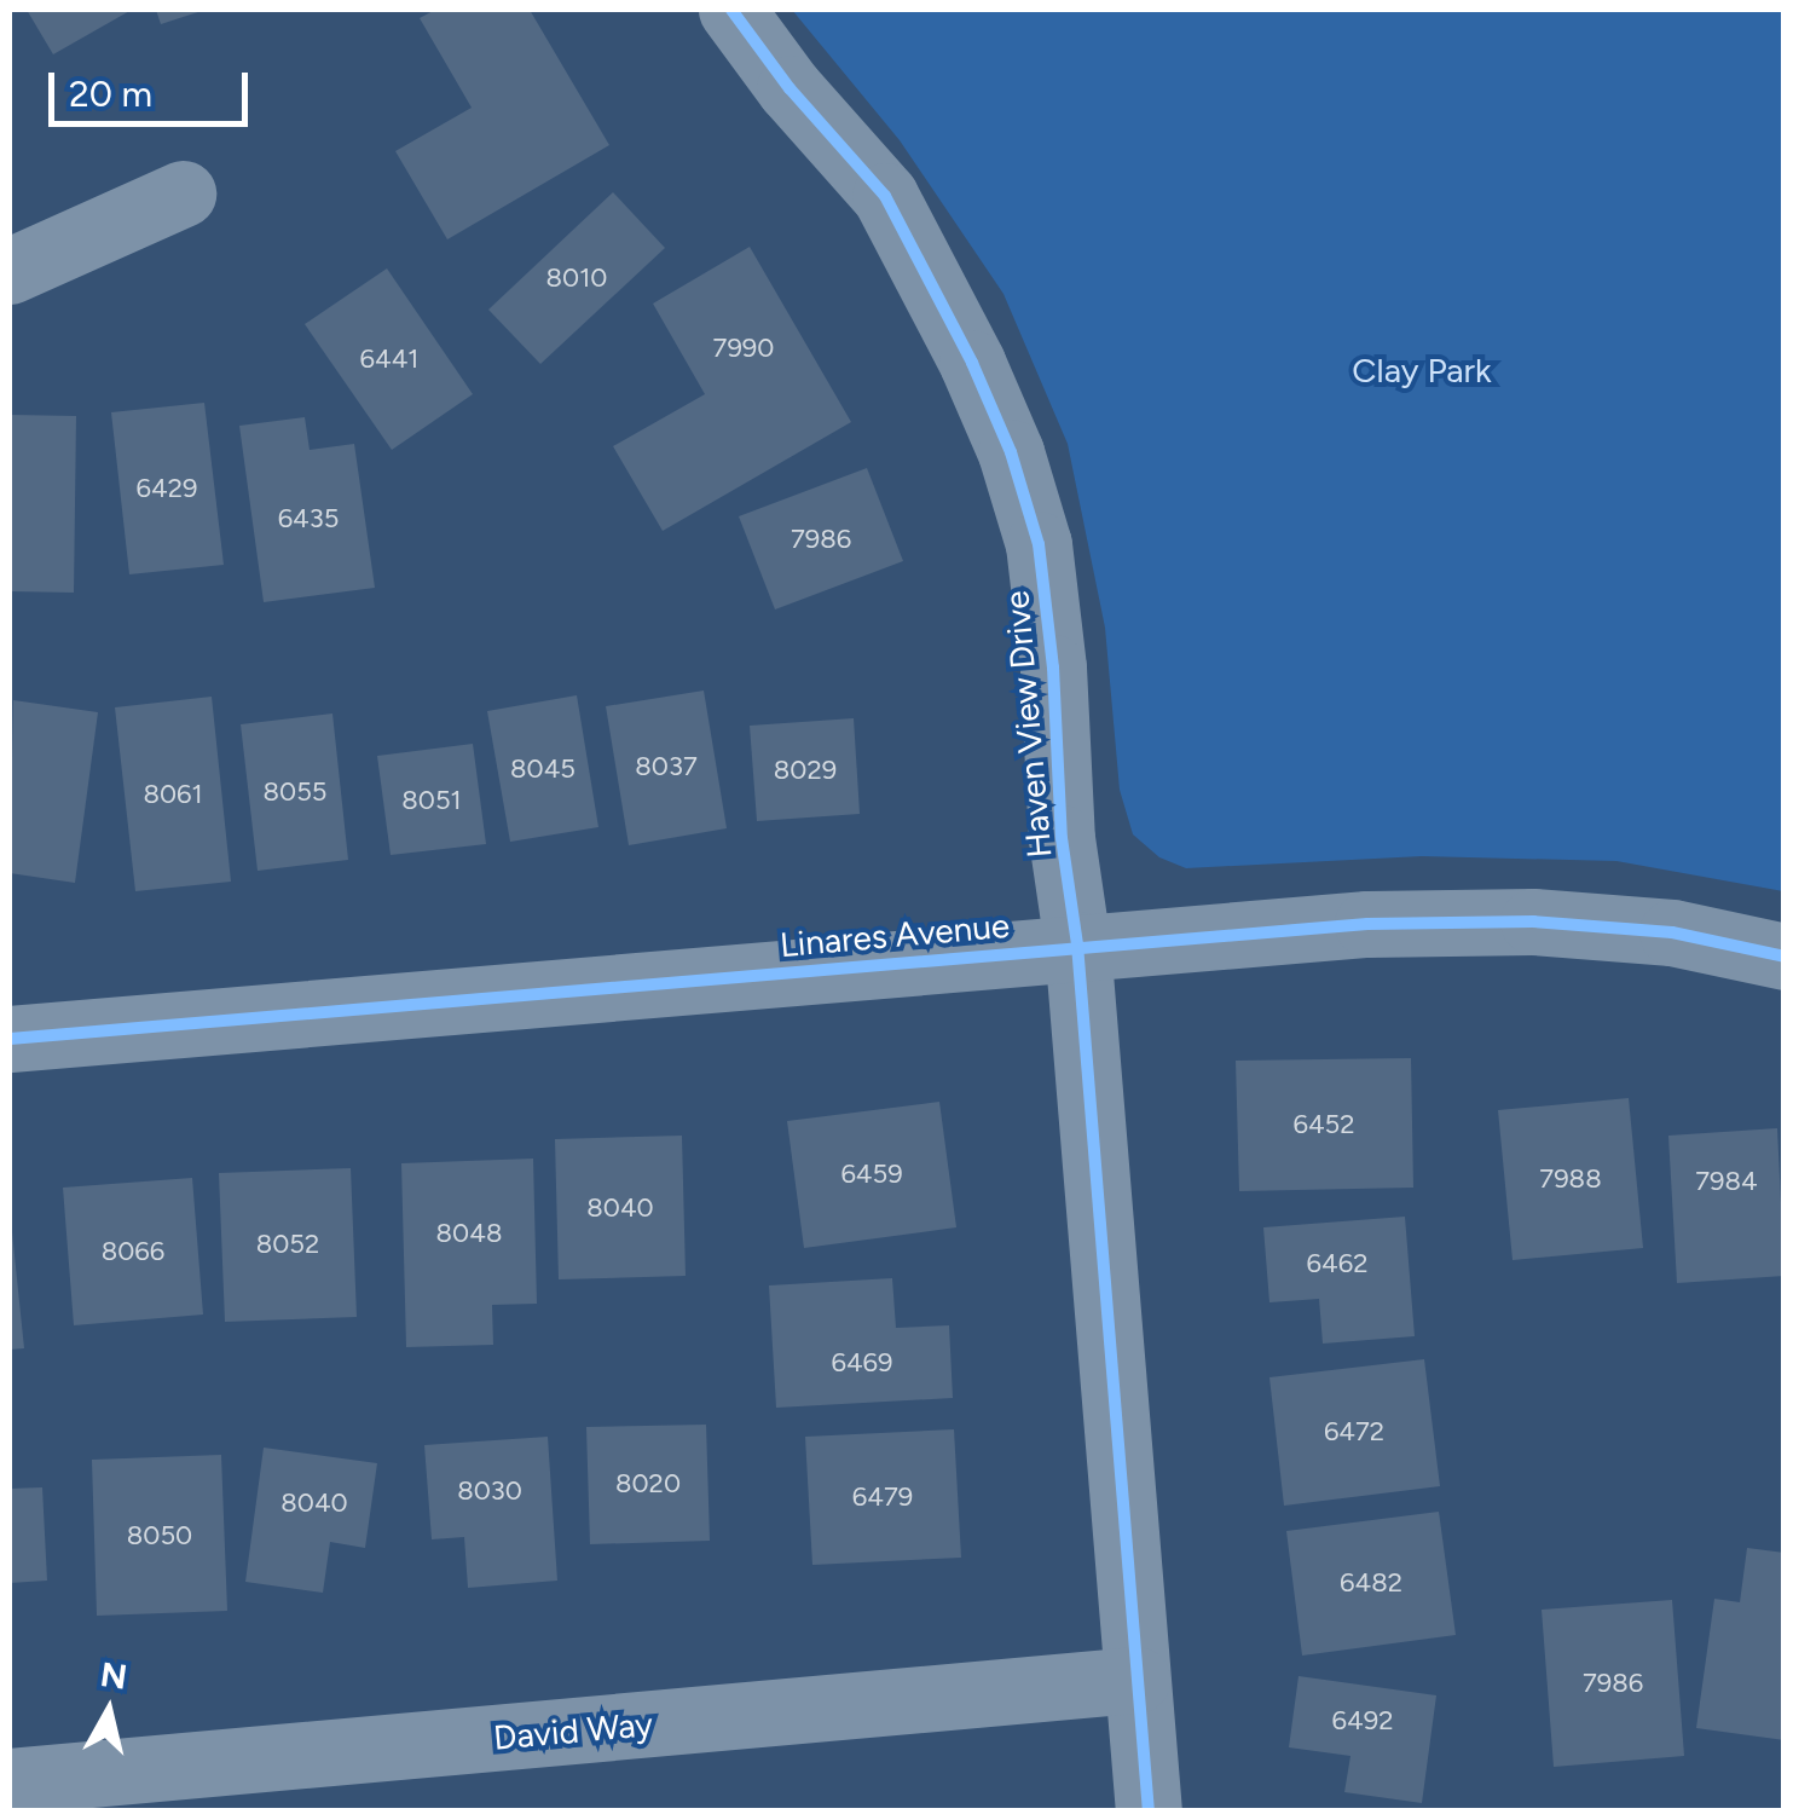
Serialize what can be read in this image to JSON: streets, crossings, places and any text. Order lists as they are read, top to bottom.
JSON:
{
  "streets": {
    "street": ["Haven View Drive", "Linares Avenue", "David Way"]
  },
  "crossings": [
    ["Haven View Drive", "Linares Avenue"],
    ["Haven View Drive", "David Way"]
  ],
  "parks": ["Clay Park"],
  "house_numbers": [
    "8010",
    "7990",
    "6441",
    "6429",
    "6435",
    "7986",
    "8037",
    "8045",
    "8029",
    "8055",
    "8061",
    "8051",
    "6452",
    "6459",
    "7988",
    "7984",
    "8040",
    "8048",
    "8052",
    "8066",
    "6462",
    "6469",
    "6472",
    "8020",
    "8030",
    "6479",
    "8040",
    "8050",
    "6482",
    "7986",
    "6492"
  ],
  "scale_bar": "20 m",
  "north": "top"
}
